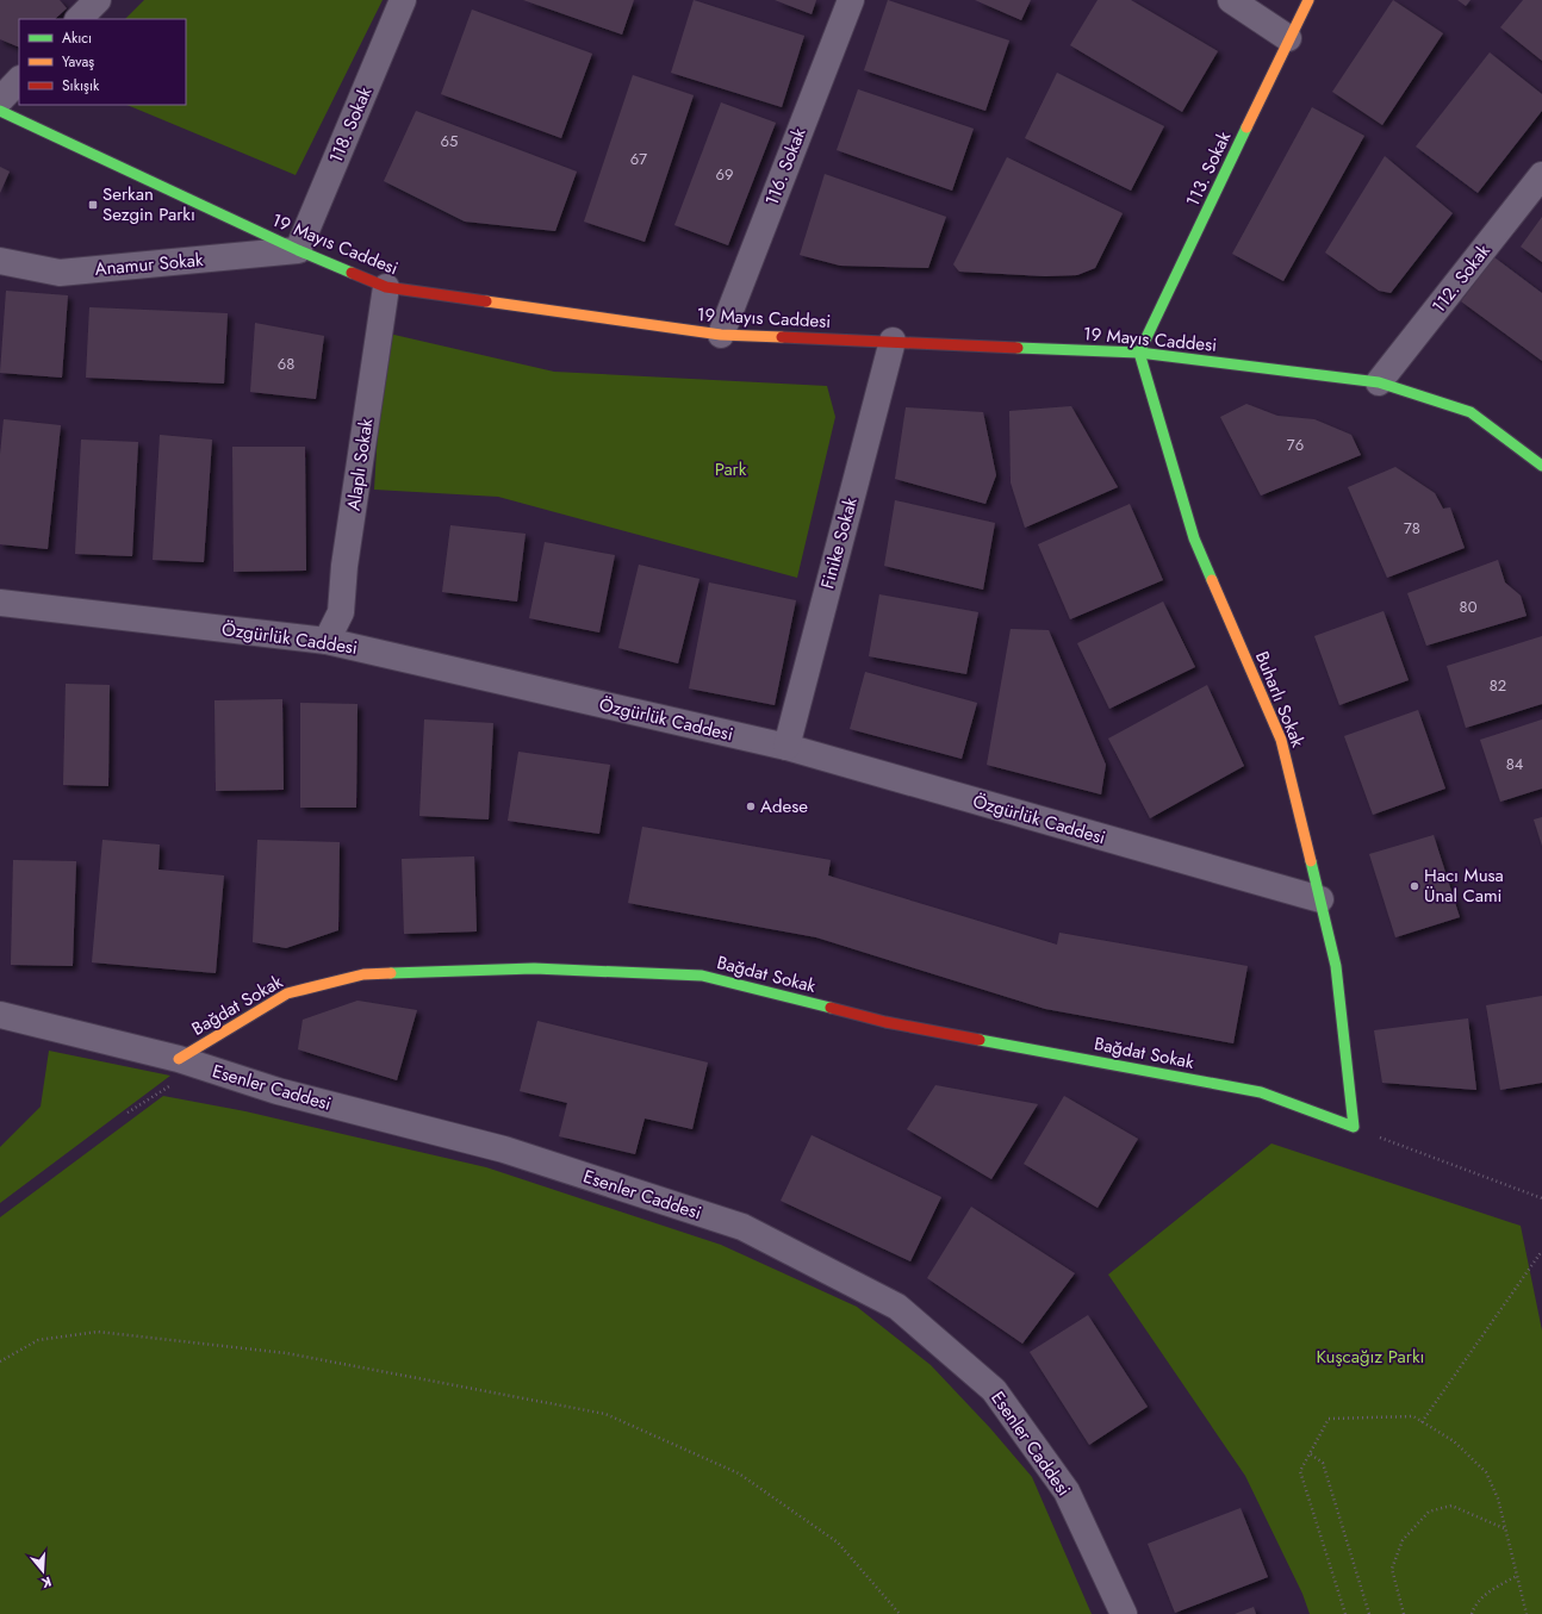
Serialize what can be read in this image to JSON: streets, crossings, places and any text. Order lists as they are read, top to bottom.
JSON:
{
  "streets": {
    "street": [
      "118. Sokak",
      "116. Sokak",
      "113. Sokak",
      "19 Mayıs Caddesi",
      "Anamur Sokak",
      "112. Sokak",
      "Alaplı Sokak",
      "Finike Sokak",
      "Özgürlük Caddesi",
      "Buharlı Sokak",
      "Bağdat Sokak",
      "Esenler Caddesi"
    ]
  },
  "crossings": [
    ["118. Sokak", "19 Mayıs Caddesi"],
    ["118. Sokak", "Anamur Sokak"],
    ["116. Sokak", "19 Mayıs Caddesi"],
    ["113. Sokak", "19 Mayıs Caddesi"],
    ["113. Sokak", "Buharlı Sokak"],
    ["19 Mayıs Caddesi", "Anamur Sokak"],
    ["19 Mayıs Caddesi", "112. Sokak"],
    ["19 Mayıs Caddesi", "Alaplı Sokak"],
    ["19 Mayıs Caddesi", "Finike Sokak"],
    ["19 Mayıs Caddesi", "Buharlı Sokak"],
    ["Alaplı Sokak", "Özgürlük Caddesi"],
    ["Finike Sokak", "Özgürlük Caddesi"],
    ["Özgürlük Caddesi", "Buharlı Sokak"],
    ["Buharlı Sokak", "Bağdat Sokak"],
    ["Bağdat Sokak", "Esenler Caddesi"]
  ],
  "parks": ["Park", "Kuşcağız Parkı"],
  "places": {
    "transit": ["Serkan Sezgin Parkı"],
    "other": ["Adese", "Hacı Musa Ünal Cami"]
  },
  "house_numbers": [
    "65",
    "67",
    "69",
    "68",
    "76",
    "78",
    "80",
    "82",
    "84"
  ],
  "legend": ["Akıcı", "Yavaş", "Sıkışık"],
  "north": "bottom"
}
